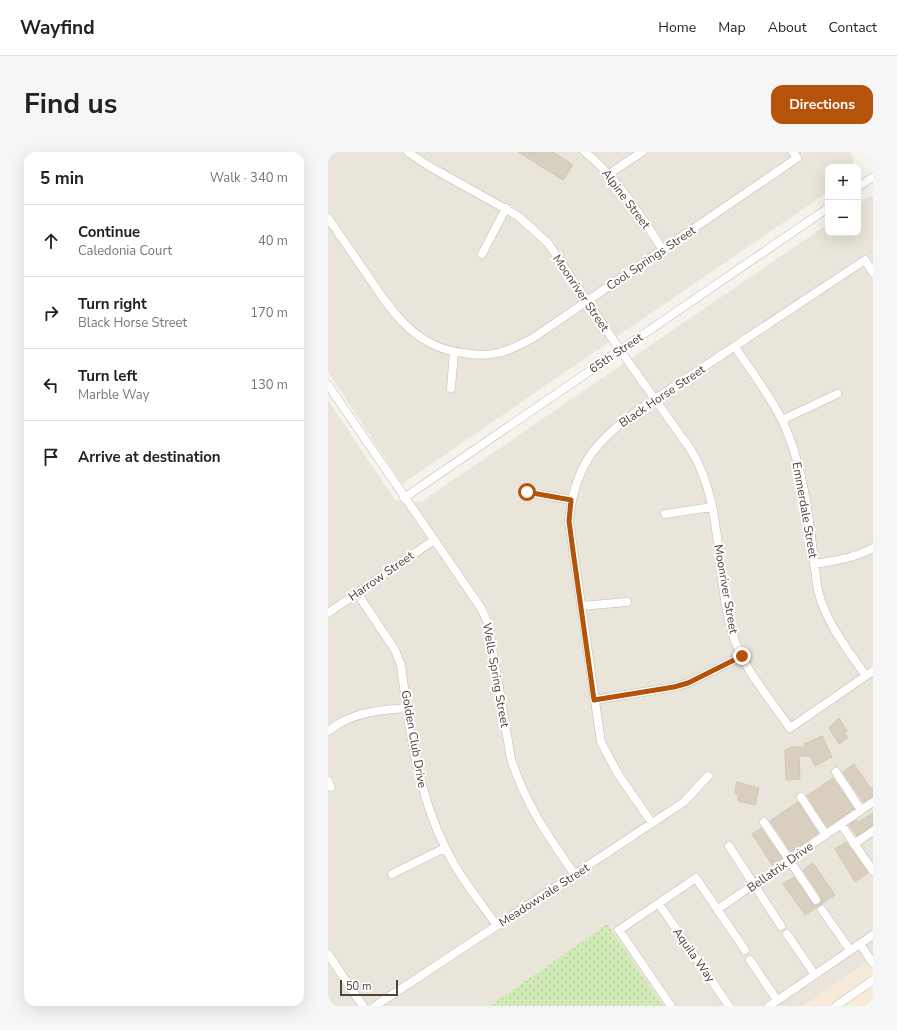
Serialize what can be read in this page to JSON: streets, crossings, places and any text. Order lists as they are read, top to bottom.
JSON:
{
  "streets": {
    "street": [
      "Alpine Street",
      "Cool Springs Street",
      "Moonriver Street",
      "65th Street",
      "Black Horse Street",
      "Emmerdale Street",
      "Harrow Street",
      "Wells Spring Street",
      "Golden Club Drive",
      "Bellatrix Drive",
      "Meadowvale Street",
      "Aquila Way"
    ]
  },
  "crossings": [
    ["Alpine Street", "Cool Springs Street"],
    ["Cool Springs Street", "Moonriver Street"],
    ["Moonriver Street", "65th Street"],
    ["Moonriver Street", "Black Horse Street"],
    ["Moonriver Street", "Emmerdale Street"],
    ["65th Street", "Wells Spring Street"],
    ["Black Horse Street", "Emmerdale Street"],
    ["Black Horse Street", "Meadowvale Street"],
    ["Harrow Street", "Wells Spring Street"],
    ["Harrow Street", "Golden Club Drive"],
    ["Wells Spring Street", "Meadowvale Street"],
    ["Golden Club Drive", "Meadowvale Street"]
  ],
  "scale_bar": "50 m",
  "page": {
    "header": "Wayfind",
    "nav": [
      "Home",
      "Map",
      "About",
      "Contact"
    ],
    "title": "Find us",
    "buttons": "Directions",
    "heading": ["5 min", "Walk · 340 m"],
    "map_buttons": ["+", "−"],
    "list": [
      ["Continue", "Caledonia Court", "40 m"],
      ["Turn right", "Black Horse Street", "170 m"],
      ["Turn left", "Marble Way", "130 m"],
      "Arrive at destination"
    ],
    "scale": "50 m"
  }
}
